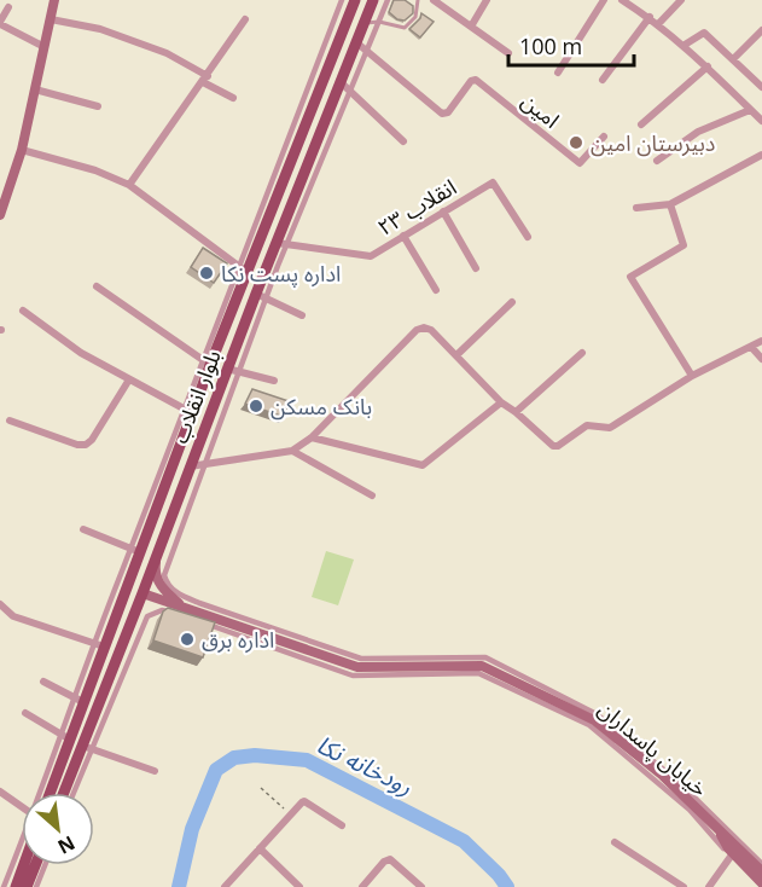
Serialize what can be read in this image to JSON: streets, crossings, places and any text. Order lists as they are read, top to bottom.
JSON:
{
  "streets": {
    "main road": ["بلوار انقلاب", "خیابان پاسداران"],
    "street": ["امین", "انقلاب ۲۳"]
  },
  "crossings": [
    ["امین", "بلوار انقلاب"],
    ["انقلاب ۲۳", "بلوار انقلاب"],
    ["بلوار انقلاب", "خیابان پاسداران"]
  ],
  "water": ["رودخانه نکا"],
  "places": [
    "دبیرستان امین",
    "اداره پست نکا",
    "بانک مسکن",
    "اداره برق"
  ],
  "scale_bar": "100 m",
  "north": "bottom right"
}
